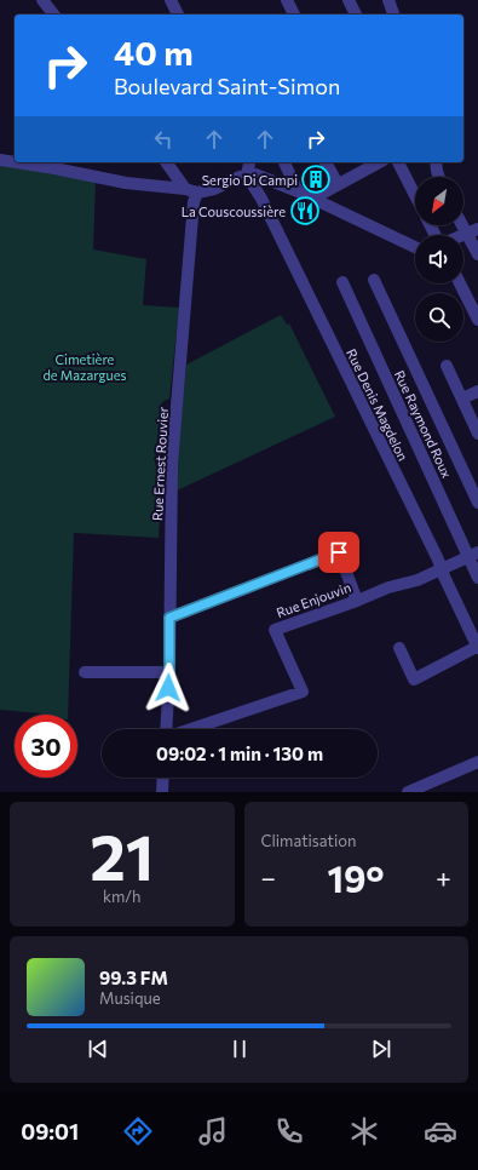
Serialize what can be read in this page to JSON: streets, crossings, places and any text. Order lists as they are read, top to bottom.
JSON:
{
  "streets": {
    "street": [
      "Rue Denis Magdelon",
      "Rue Raymond Roux",
      "Rue Ernest Rouvier",
      "Rue Enjouvin"
    ]
  },
  "crossings": [
    ["Rue Denis Magdelon", "Rue Enjouvin"],
    ["Rue Raymond Roux", "Rue Enjouvin"]
  ],
  "parks": ["Cimetière de Mazargues"],
  "places": {
    "building": ["Sergio Di Campi"],
    "restaurant": ["La Couscoussière"]
  },
  "north": "bottom left",
  "page": {
    "turn": ["40 m", "Boulevard Saint-Simon"],
    "limit": "30",
    "trip": "09:02 · 1 min · 130 m",
    "tile": [
      ["21", "km/h"],
      "Climatisation"
    ],
    "heat": ["−", "19°", "+"],
    "song": ["99.3 FM", "Musique"],
    "tabs": "09:01"
  }
}
